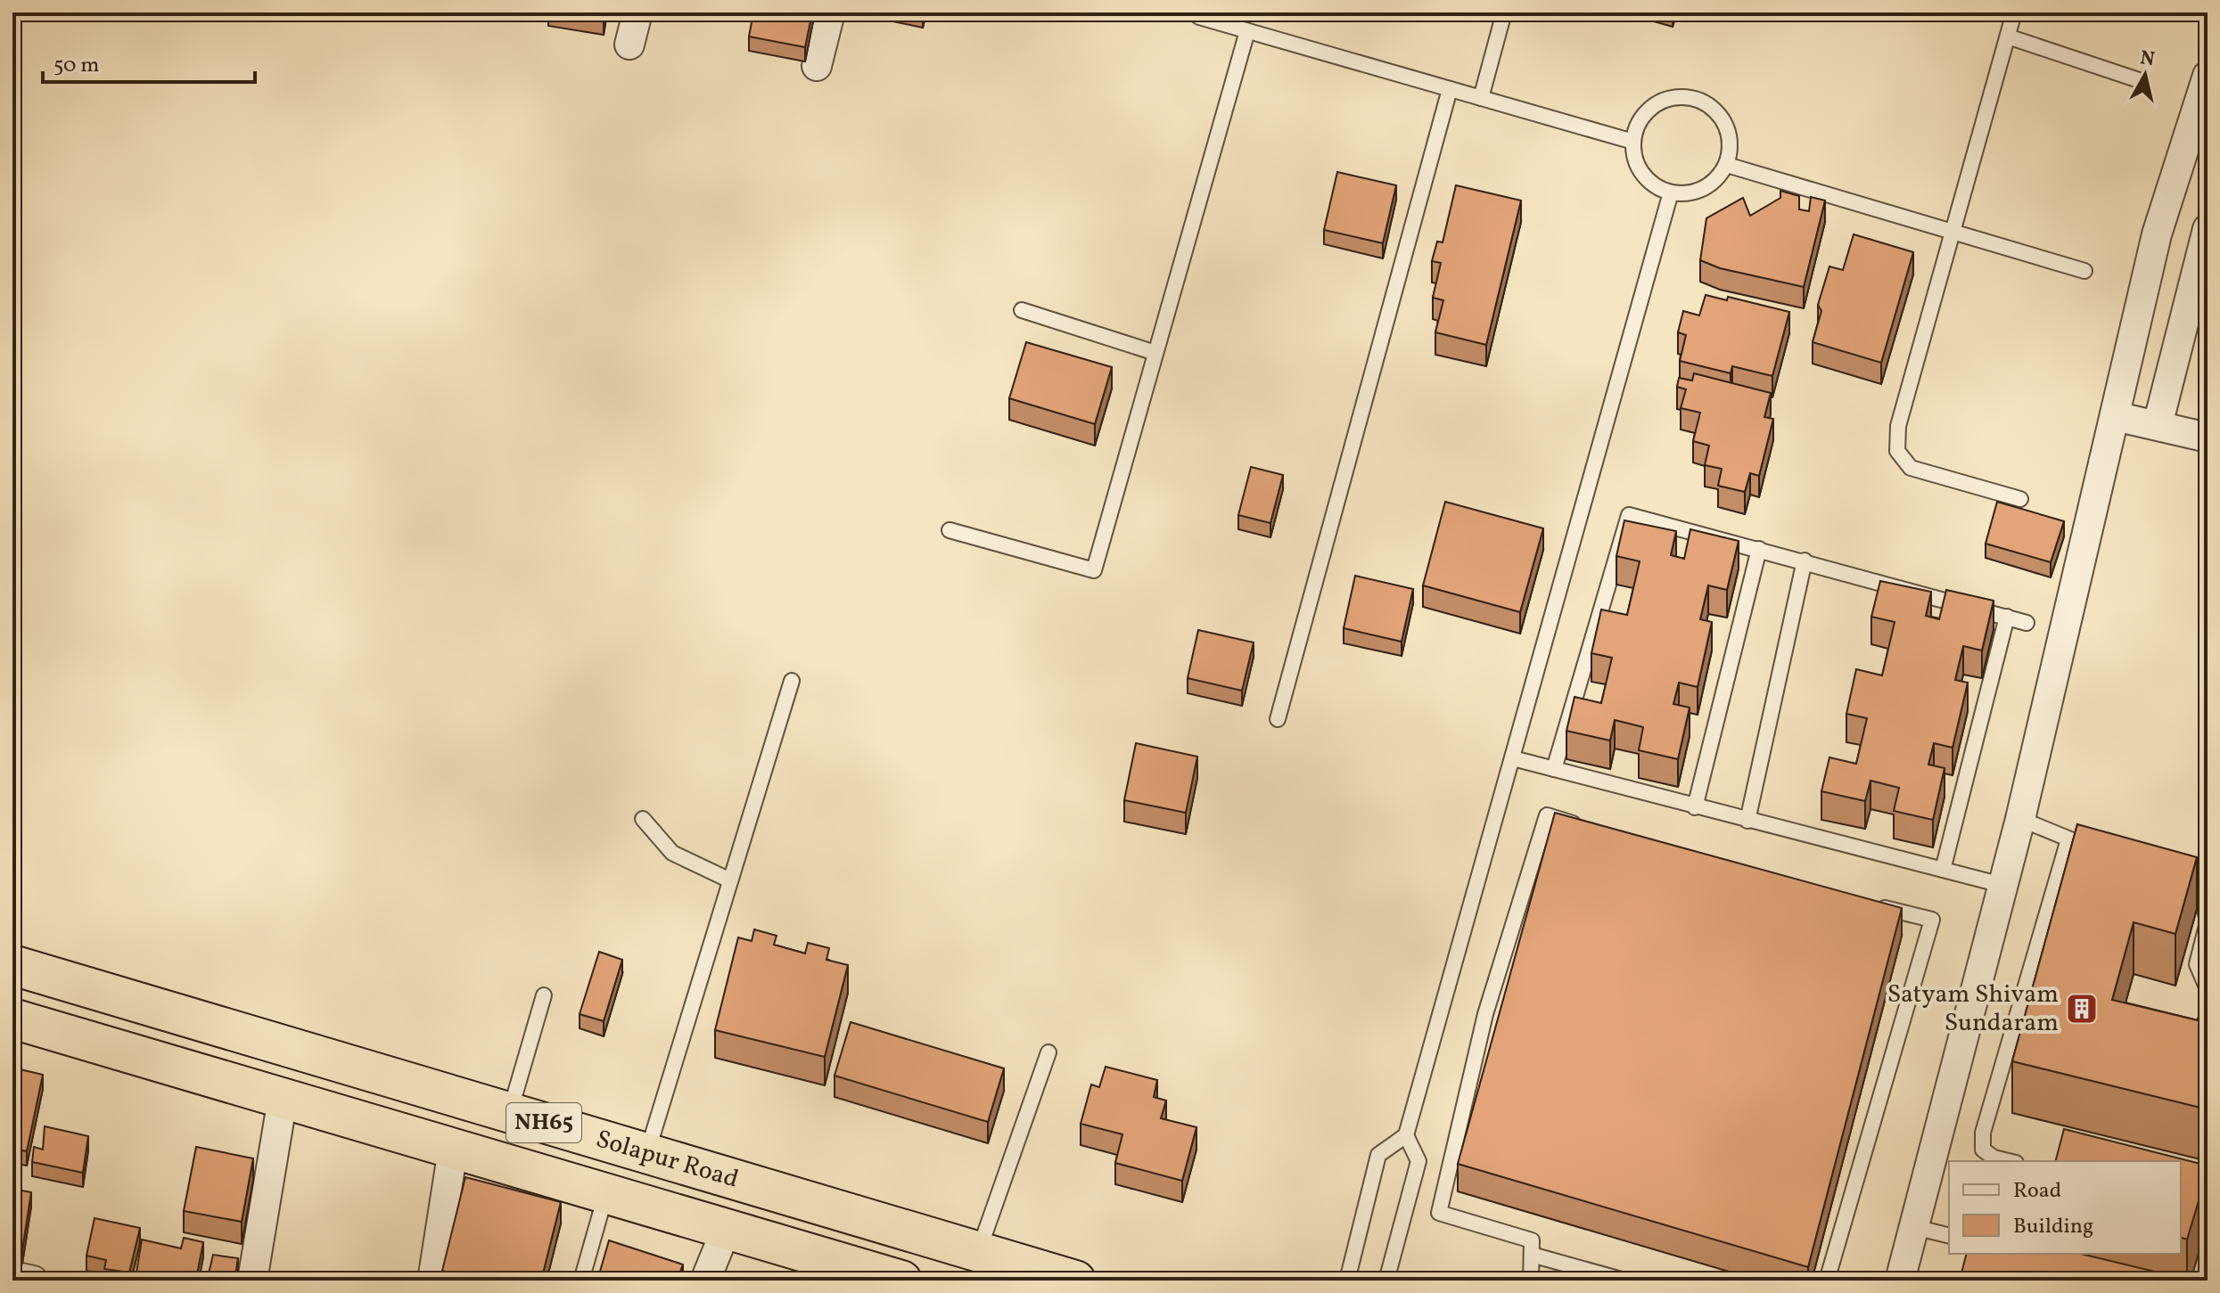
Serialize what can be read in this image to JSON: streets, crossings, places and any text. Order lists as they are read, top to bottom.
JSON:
{
  "streets": {
    "highway": ["NH65", "Solapur Road"]
  },
  "places": {
    "building": ["Satyam Shivam Sundaram"]
  },
  "legend": ["Road", "Building"],
  "scale_bar": "50 m",
  "north": "top"
}
